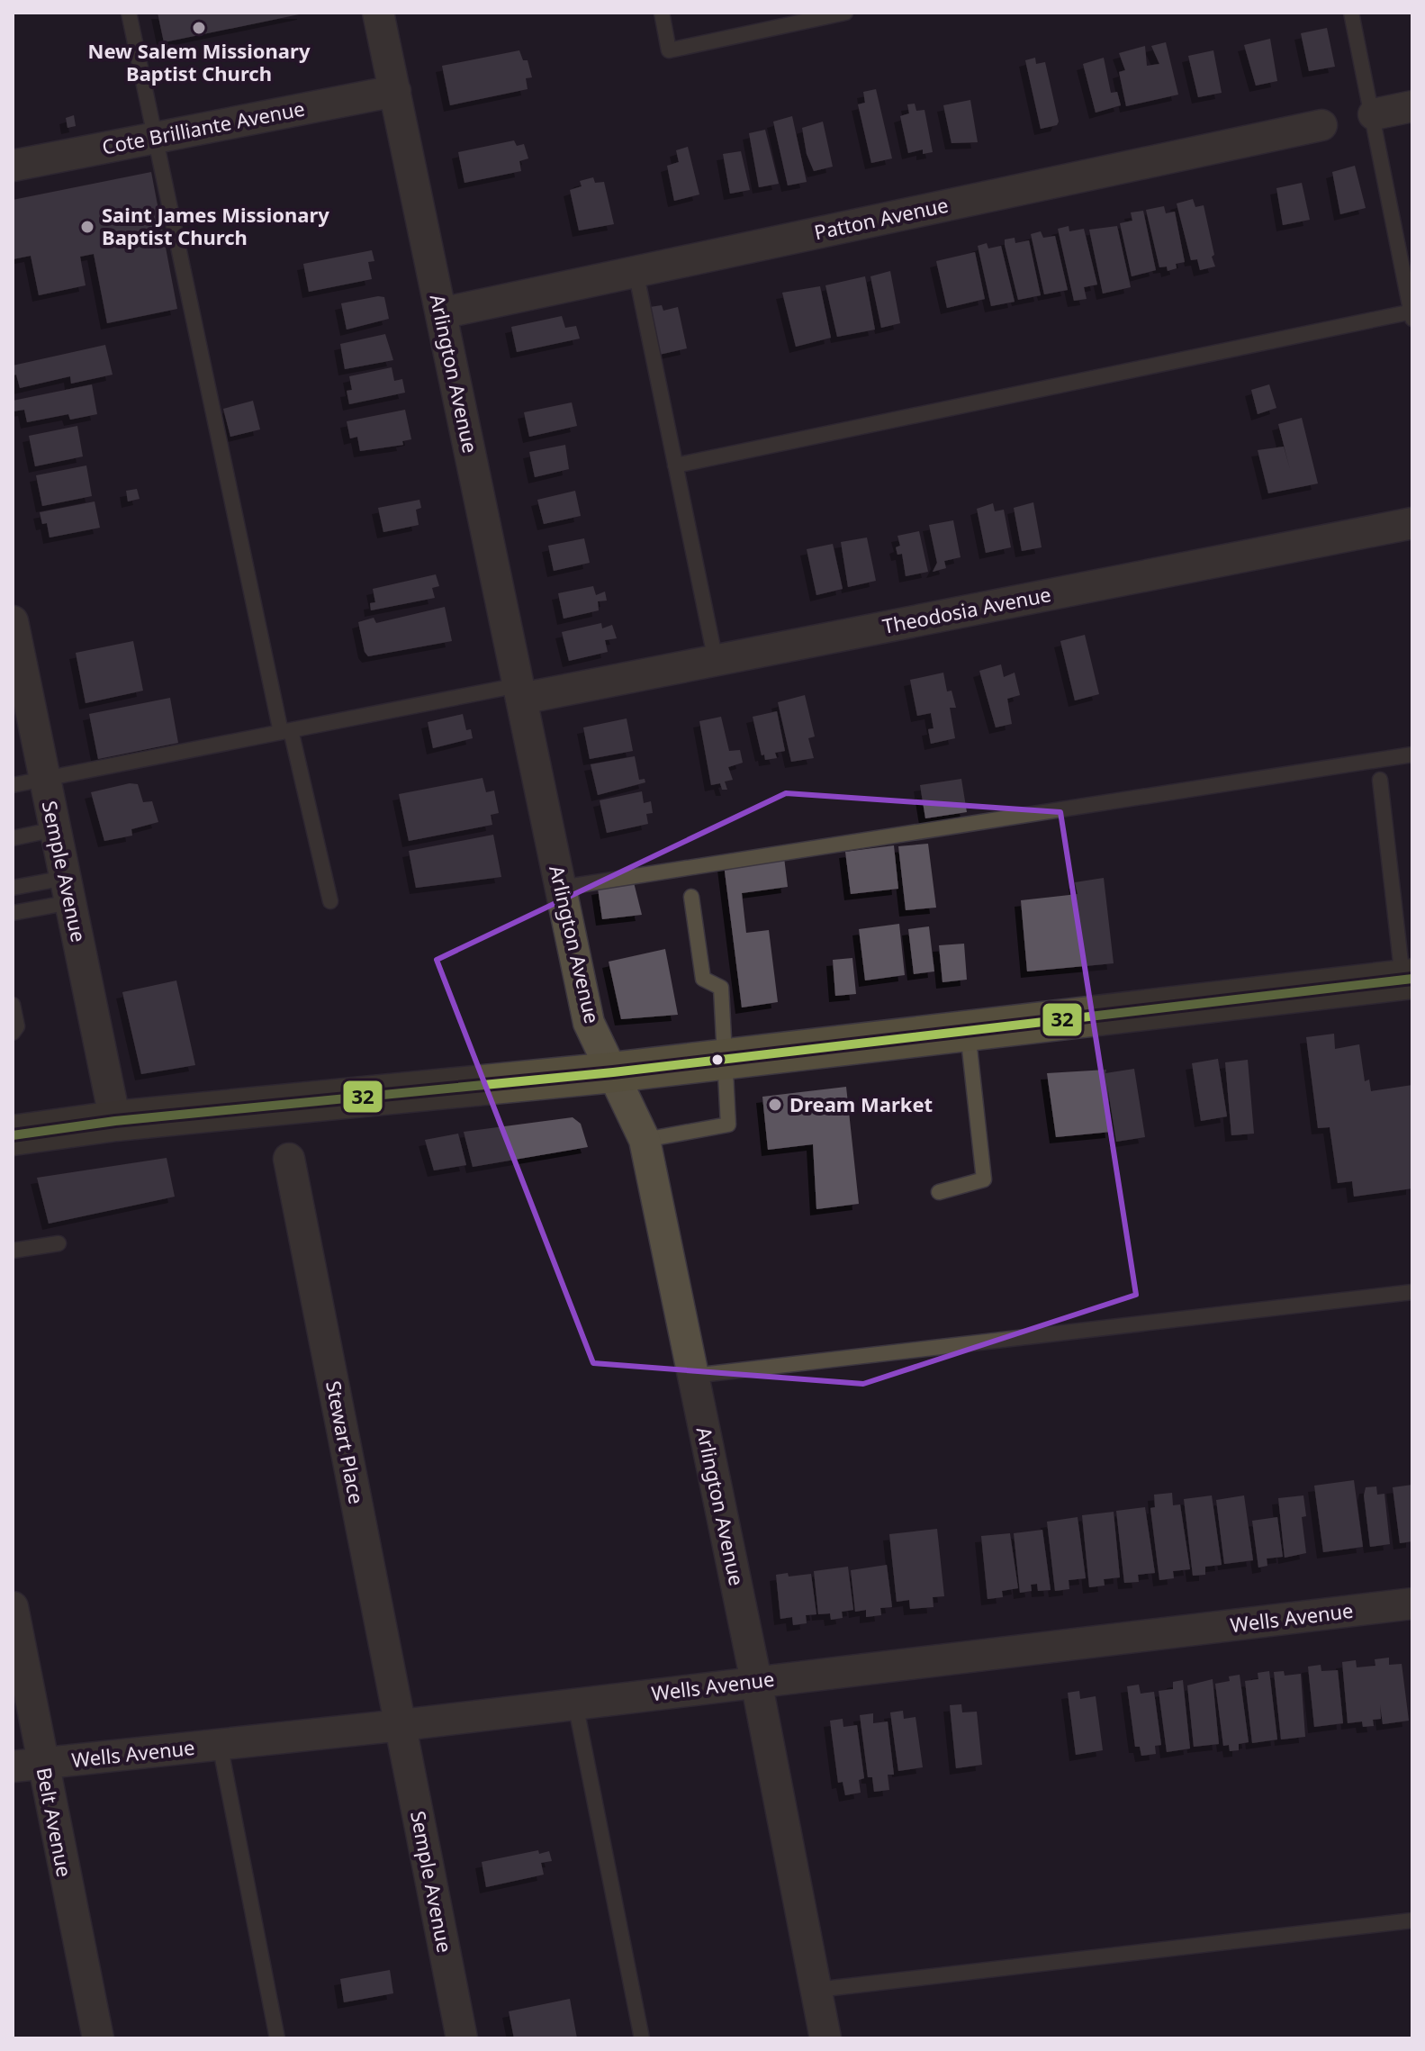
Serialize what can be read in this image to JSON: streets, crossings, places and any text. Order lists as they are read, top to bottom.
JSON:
{
  "streets": {
    "street": [
      "Cote Brilliante Avenue",
      "Patton Avenue",
      "Arlington Avenue",
      "Theodosia Avenue",
      "Semple Avenue",
      "Stewart Place",
      "Wells Avenue",
      "Belt Avenue"
    ]
  },
  "crossings": [
    ["Cote Brilliante Avenue", "Arlington Avenue"],
    ["Patton Avenue", "Arlington Avenue"],
    ["Arlington Avenue", "Theodosia Avenue"],
    ["Arlington Avenue", "Wells Avenue"],
    ["Semple Avenue", "Stewart Place"],
    ["Semple Avenue", "Wells Avenue"],
    ["Stewart Place", "Wells Avenue"],
    ["Wells Avenue", "Belt Avenue"]
  ],
  "places": ["New Salem Missionary Baptist Church", "Saint James Missionary Baptist Church", "Dream Market"],
  "lines": ["transit line 32"]
}
